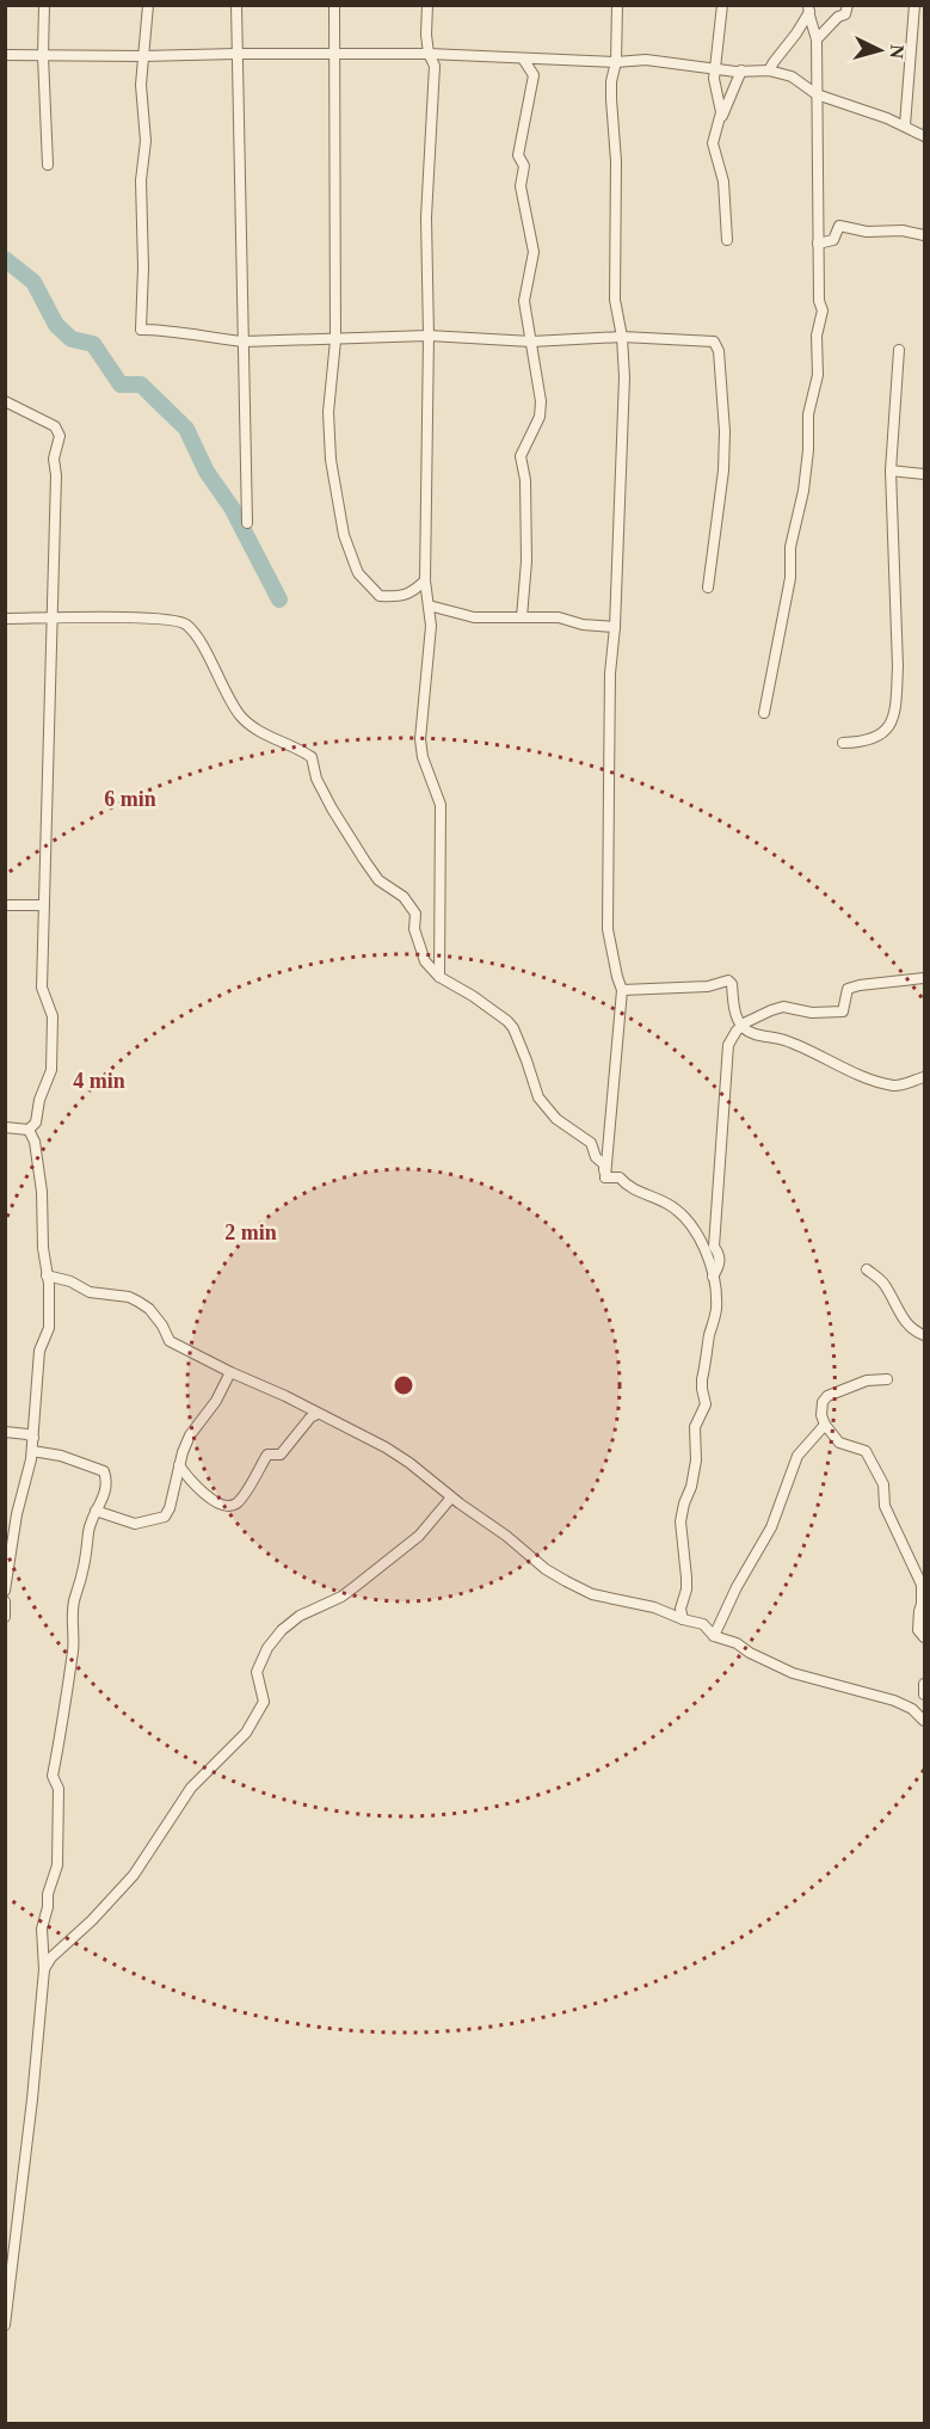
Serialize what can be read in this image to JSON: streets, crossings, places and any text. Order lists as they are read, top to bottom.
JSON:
{
  "north": "right",
  "rings": ["6 min", "4 min", "2 min"]
}
